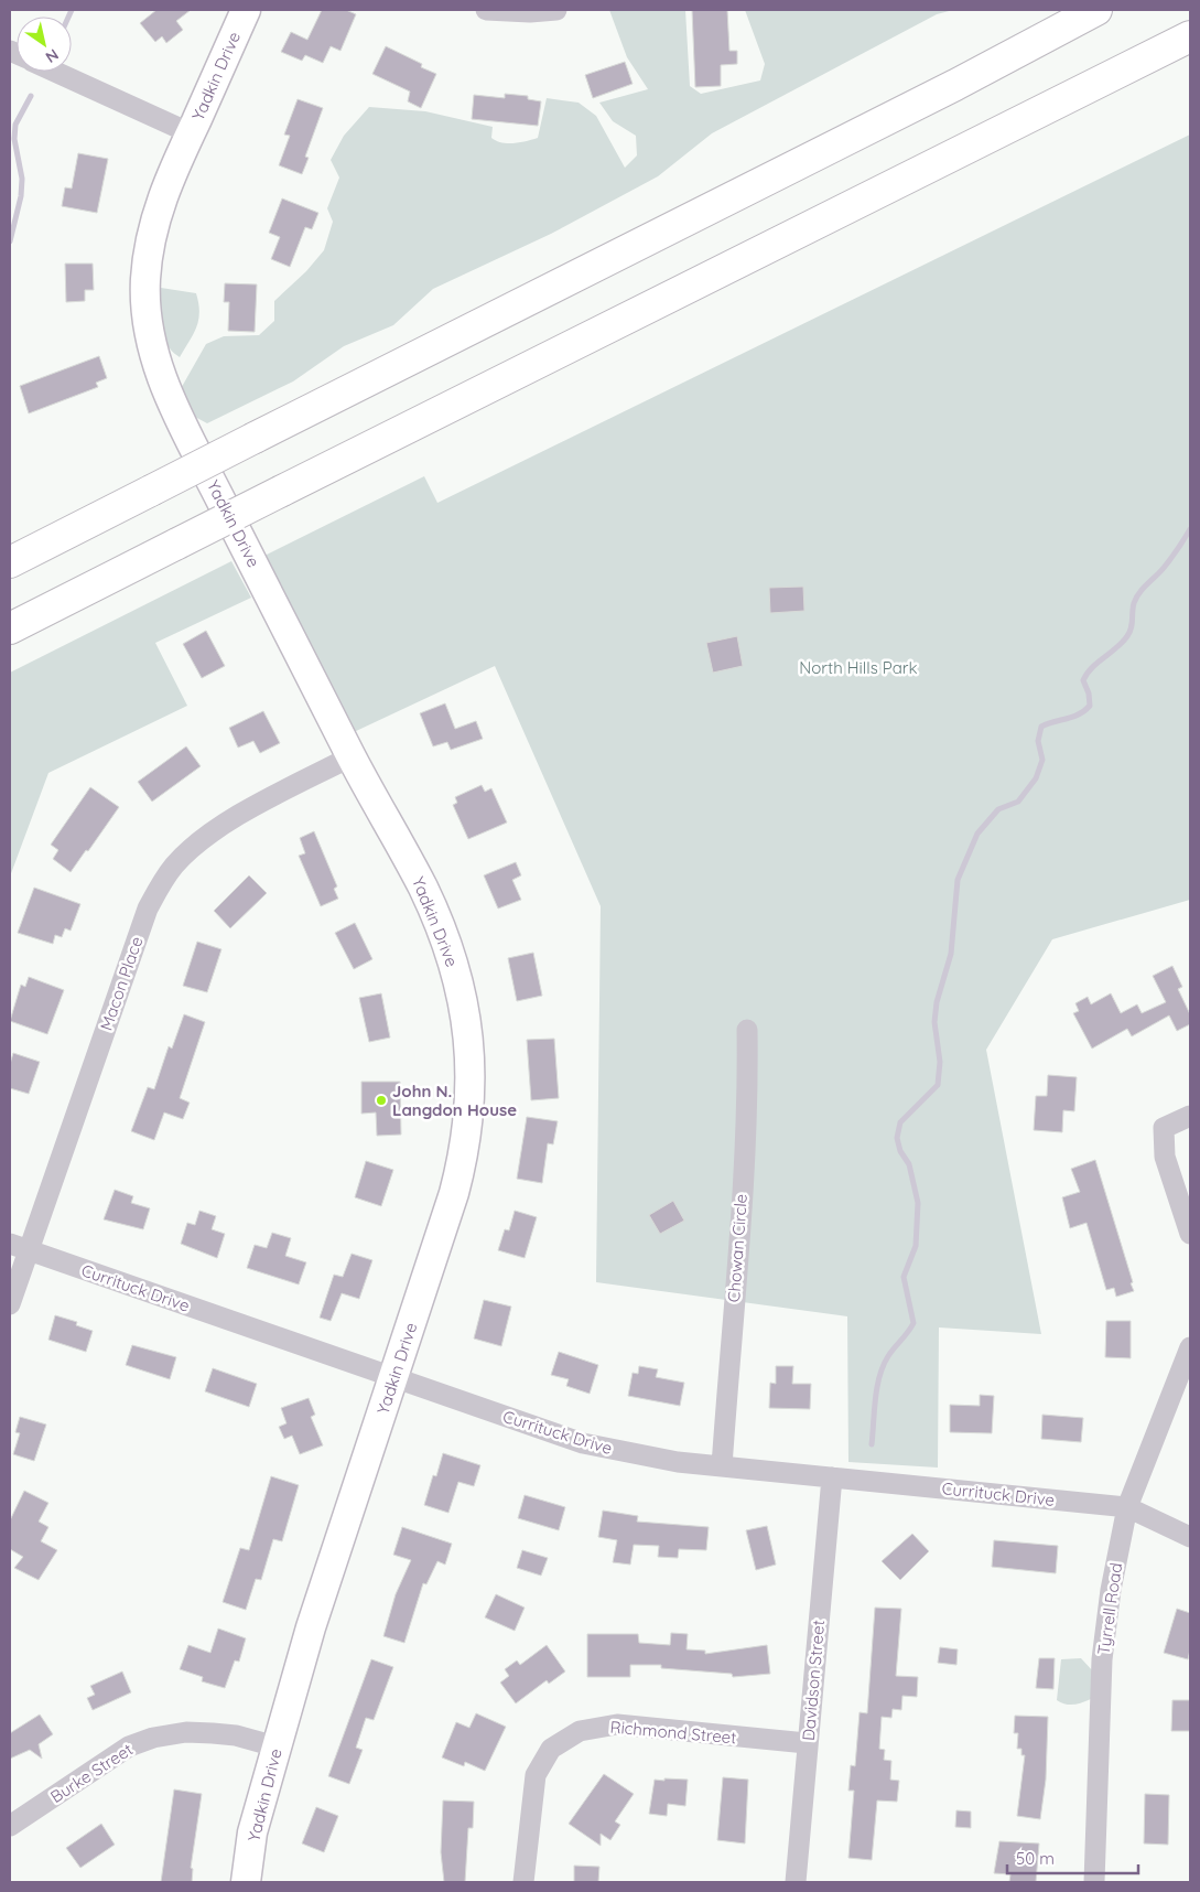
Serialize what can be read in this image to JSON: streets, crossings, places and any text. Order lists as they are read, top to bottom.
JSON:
{
  "streets": {
    "street": [
      "Yadkin Drive",
      "Macon Place",
      "Chowan Circle",
      "Currituck Drive",
      "Tyrrell Road",
      "Davidson Street",
      "Richmond Street",
      "Burke Street"
    ]
  },
  "crossings": [
    ["Yadkin Drive", "Macon Place"],
    ["Yadkin Drive", "Currituck Drive"],
    ["Yadkin Drive", "Burke Street"],
    ["Macon Place", "Currituck Drive"],
    ["Chowan Circle", "Currituck Drive"],
    ["Currituck Drive", "Tyrrell Road"],
    ["Currituck Drive", "Davidson Street"],
    ["Davidson Street", "Richmond Street"]
  ],
  "parks": ["North Hills Park"],
  "places": ["John N. Langdon House"],
  "scale_bar": "50 m",
  "north": "bottom right"
}
